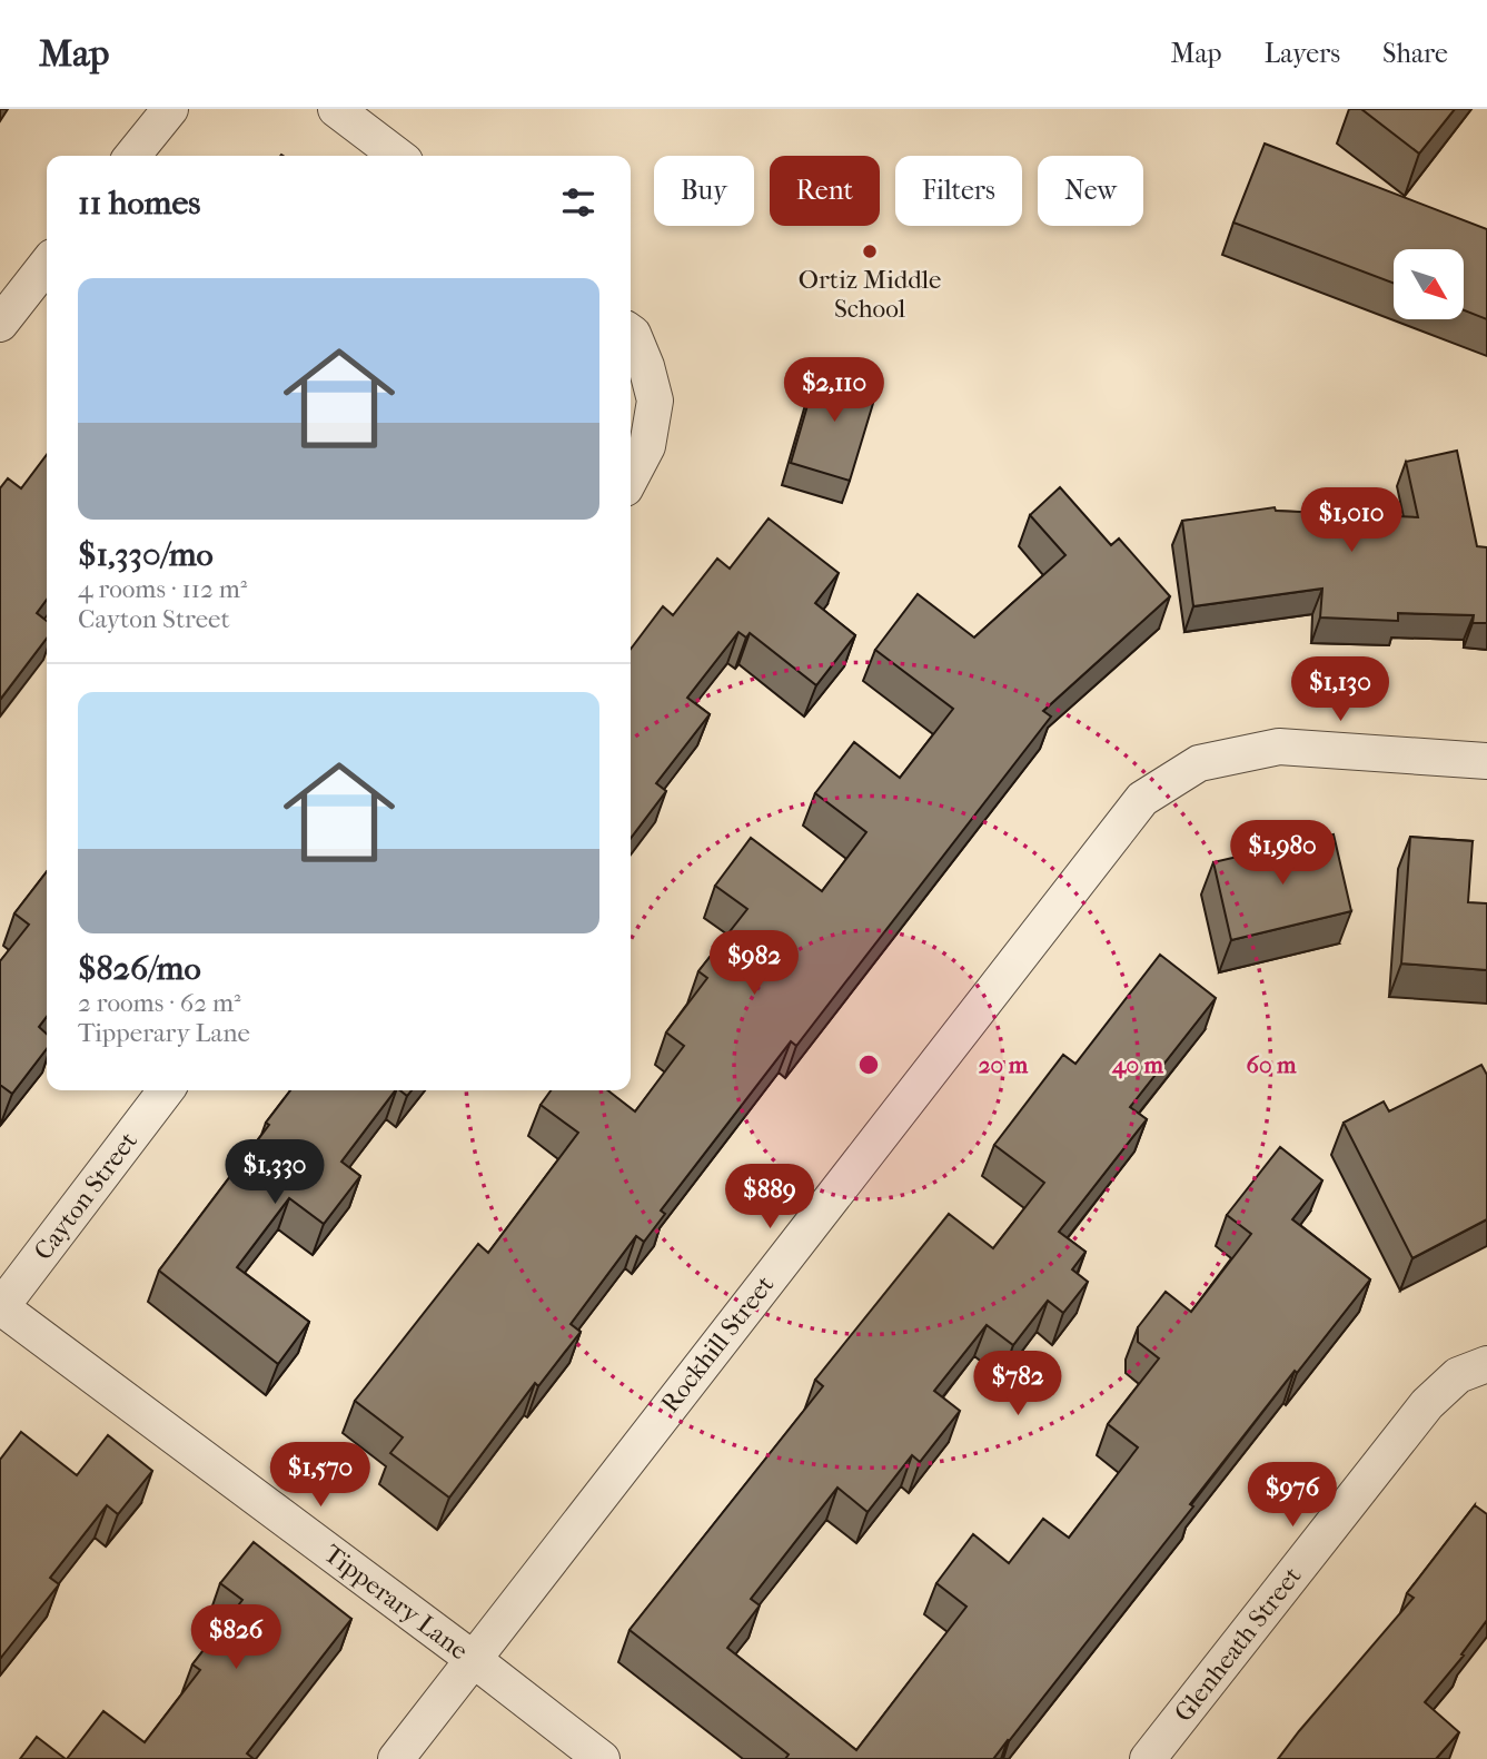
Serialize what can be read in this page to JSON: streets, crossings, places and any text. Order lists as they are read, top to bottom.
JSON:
{
  "streets": {
    "street": [
      "Cayton Street",
      "Rockhill Street",
      "Tipperary Lane",
      "Glenheath Street"
    ]
  },
  "crossings": [
    ["Cayton Street", "Tipperary Lane"],
    ["Rockhill Street", "Tipperary Lane"]
  ],
  "places": ["Ortiz Middle School"],
  "north": "bottom right",
  "page": {
    "header": "Map",
    "nav": ["Map", "Layers", "Share"],
    "chip": [
      "Buy",
      "Rent",
      "Filters",
      "New"
    ],
    "heading": "11 homes",
    "list": [
      {
        "name": "$1,330/mo",
        "note": "4 rooms · 112 m² · Cayton Street"
      },
      {
        "name": "$826/mo",
        "note": "2 rooms · 62 m² · Tipperary Lane"
      }
    ],
    "price": [
      "$2,110",
      "$1,010",
      "$1,130",
      "$1,980",
      "$982",
      "$1,330",
      "$889",
      "$782",
      "$1,570",
      "$976",
      "$826"
    ]
  },
  "rings": ["20 m", "40 m", "60 m"]
}
